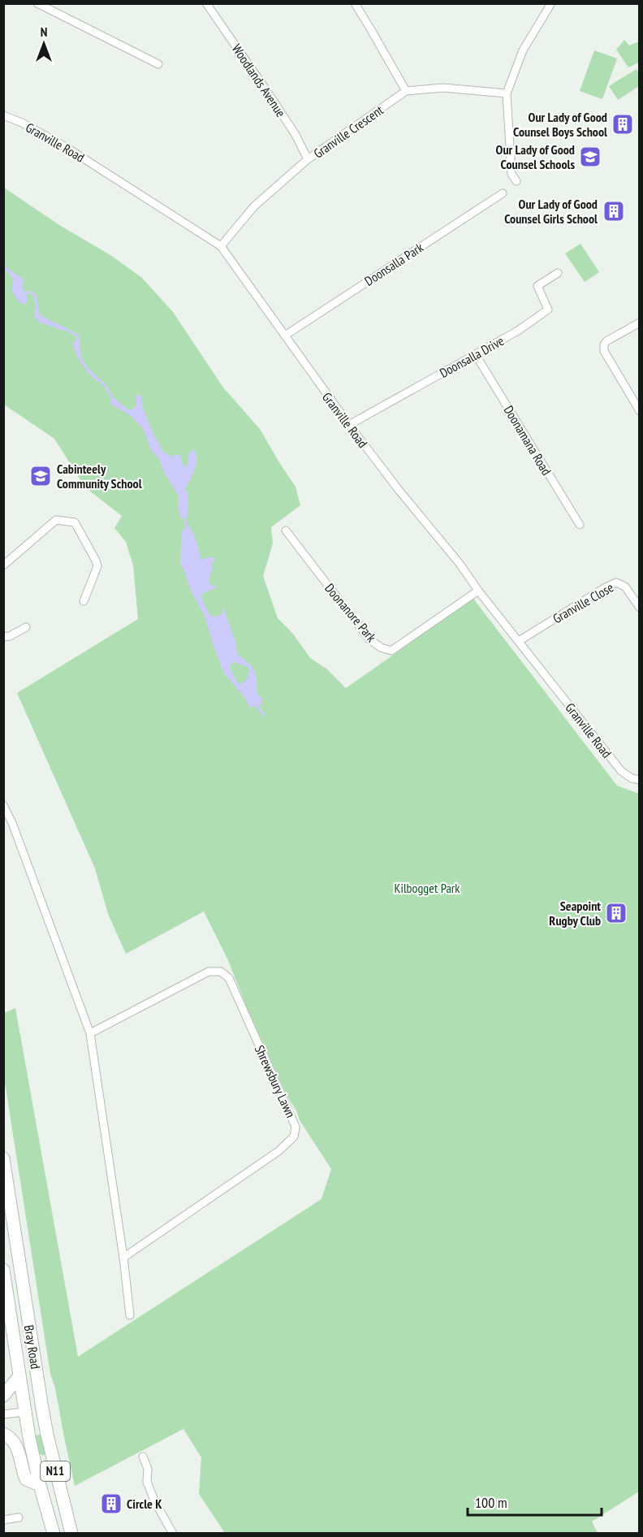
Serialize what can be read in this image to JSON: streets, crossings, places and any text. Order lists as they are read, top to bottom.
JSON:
{
  "streets": {
    "highway": ["Bray Road", "N11"],
    "street": [
      "Woodlands Avenue",
      "Granville Crescent",
      "Granville Road",
      "Doonsalla Park",
      "Doonsalla Drive",
      "Doonamana Road",
      "Granville Close",
      "Doonanore Park",
      "Shrewsbury Lawn"
    ]
  },
  "crossings": [
    ["Woodlands Avenue", "Granville Crescent"],
    ["Granville Crescent", "Granville Road"],
    ["Granville Road", "Doonsalla Park"],
    ["Granville Road", "Doonsalla Drive"],
    ["Granville Road", "Granville Close"],
    ["Granville Road", "Doonanore Park"],
    ["Doonsalla Drive", "Doonamana Road"]
  ],
  "parks": ["Kilbogget Park"],
  "places": {
    "building": [
      "Our Lady of Good Counsel Boys School",
      "Our Lady of Good Counsel Girls School",
      "Seapoint Rugby Club",
      "Circle K"
    ],
    "school or university": ["Our Lady of Good Counsel Schools", "Cabinteely Community School"]
  },
  "scale_bar": "100 m",
  "north": "top"
}
